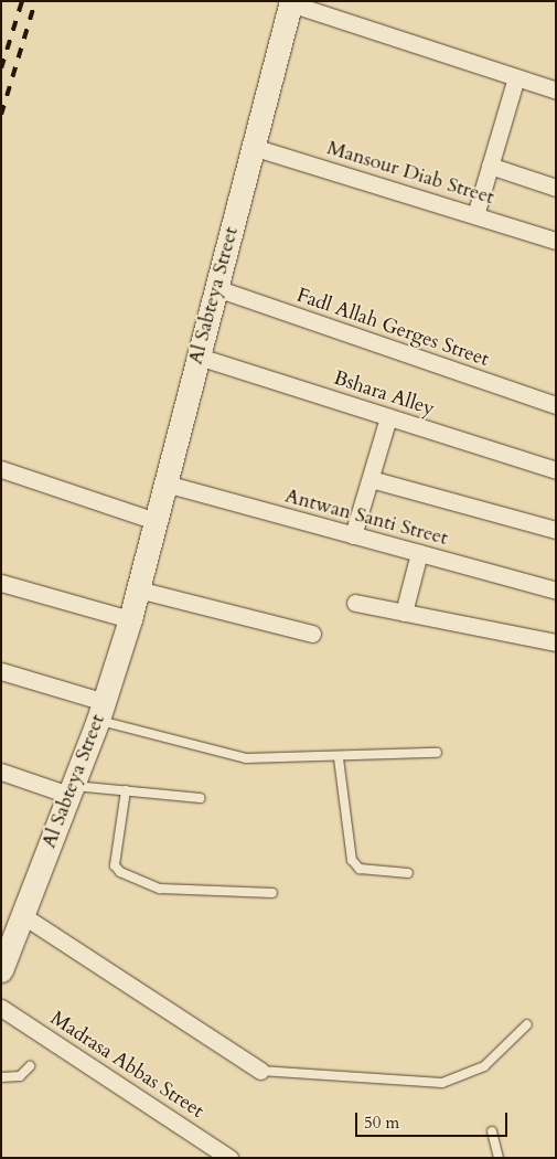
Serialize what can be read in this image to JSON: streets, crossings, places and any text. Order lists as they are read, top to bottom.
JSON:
{
  "streets": {
    "street": [
      "Mansour Diab Street",
      "Al Sabteya Street",
      "Fadl Allah Gerges Street",
      "Bshara Alley",
      "Antwan Santi Street",
      "Madrasa Abbas Street"
    ]
  },
  "crossings": [
    ["Mansour Diab Street", "Al Sabteya Street"],
    ["Al Sabteya Street", "Fadl Allah Gerges Street"],
    ["Al Sabteya Street", "Bshara Alley"],
    ["Al Sabteya Street", "Antwan Santi Street"]
  ],
  "scale_bar": "50 m"
}
